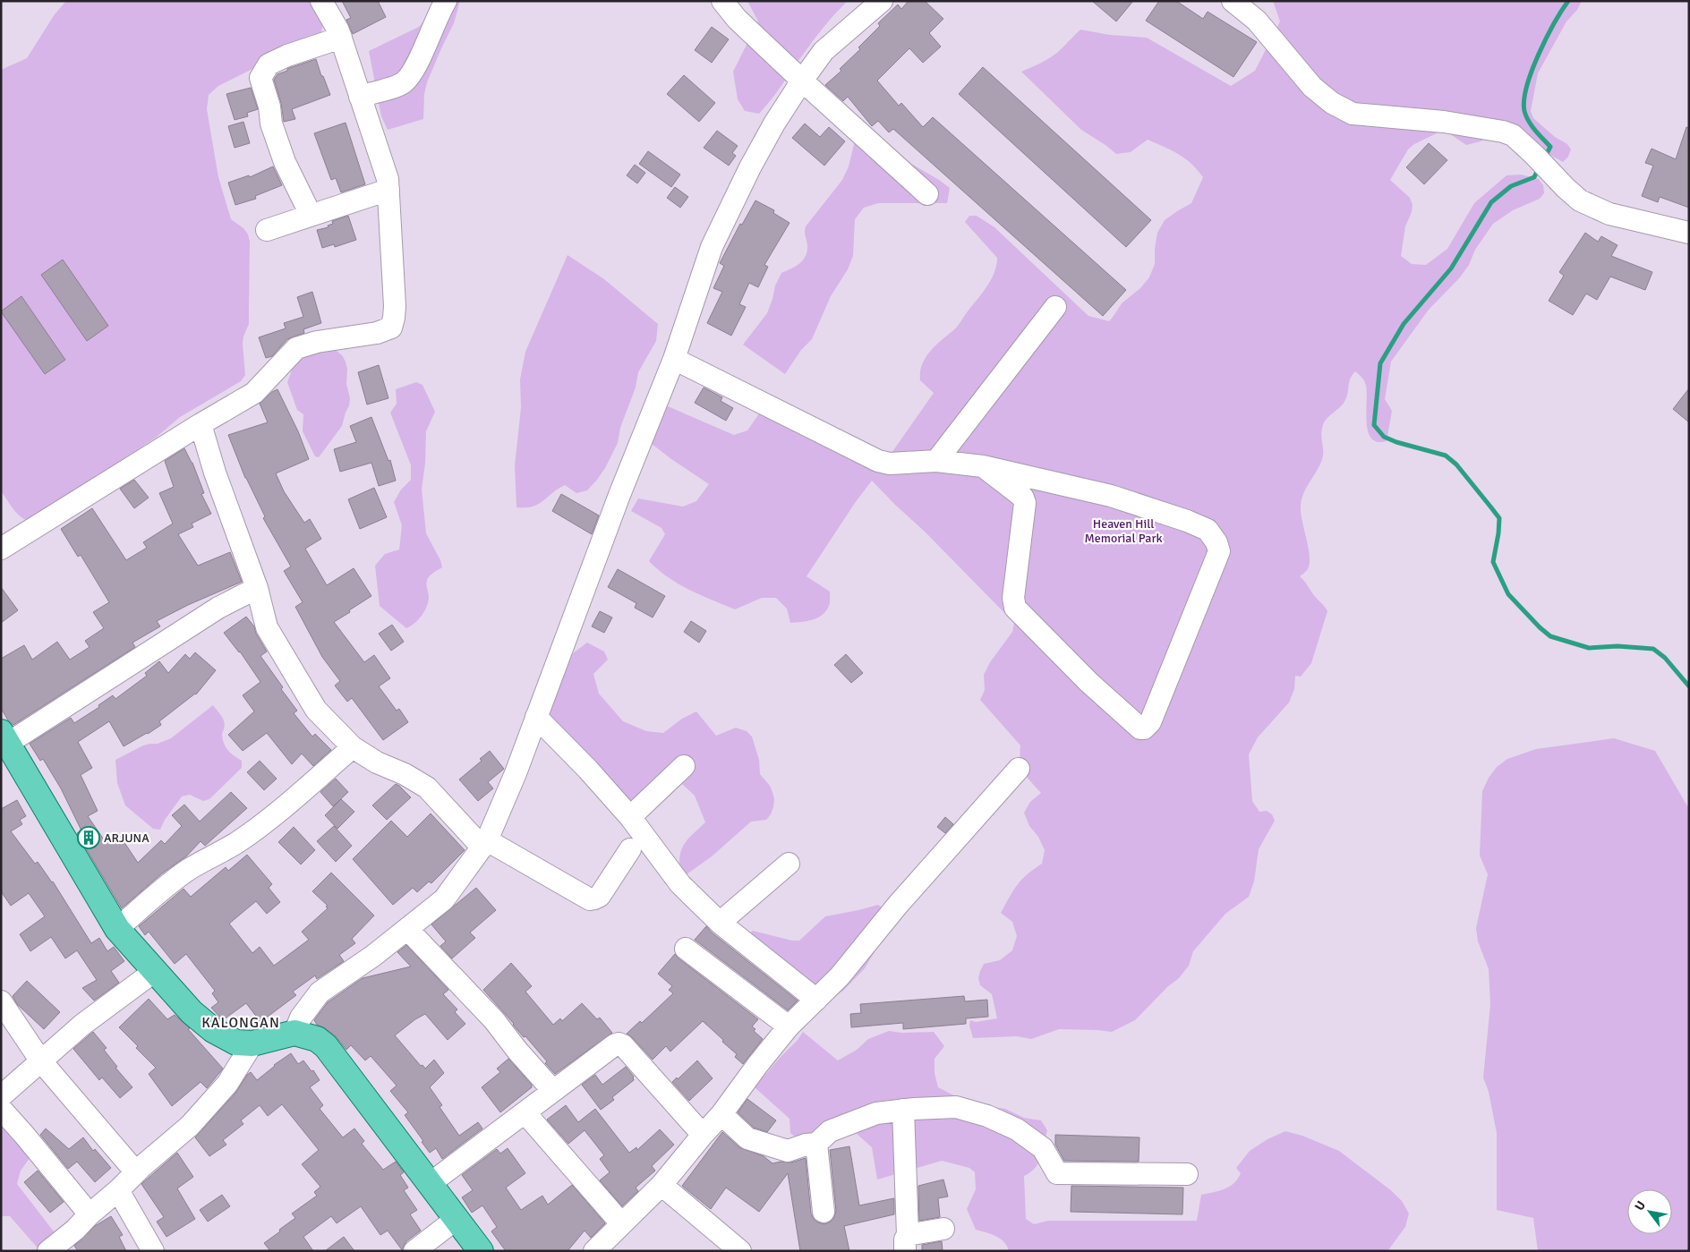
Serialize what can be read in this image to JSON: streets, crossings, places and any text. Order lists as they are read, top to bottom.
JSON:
{
  "districts": ["KALONGAN"],
  "parks": ["Heaven Hill Memorial Park"],
  "places": {
    "building": ["ARJUNA"]
  },
  "north": "top left"
}
